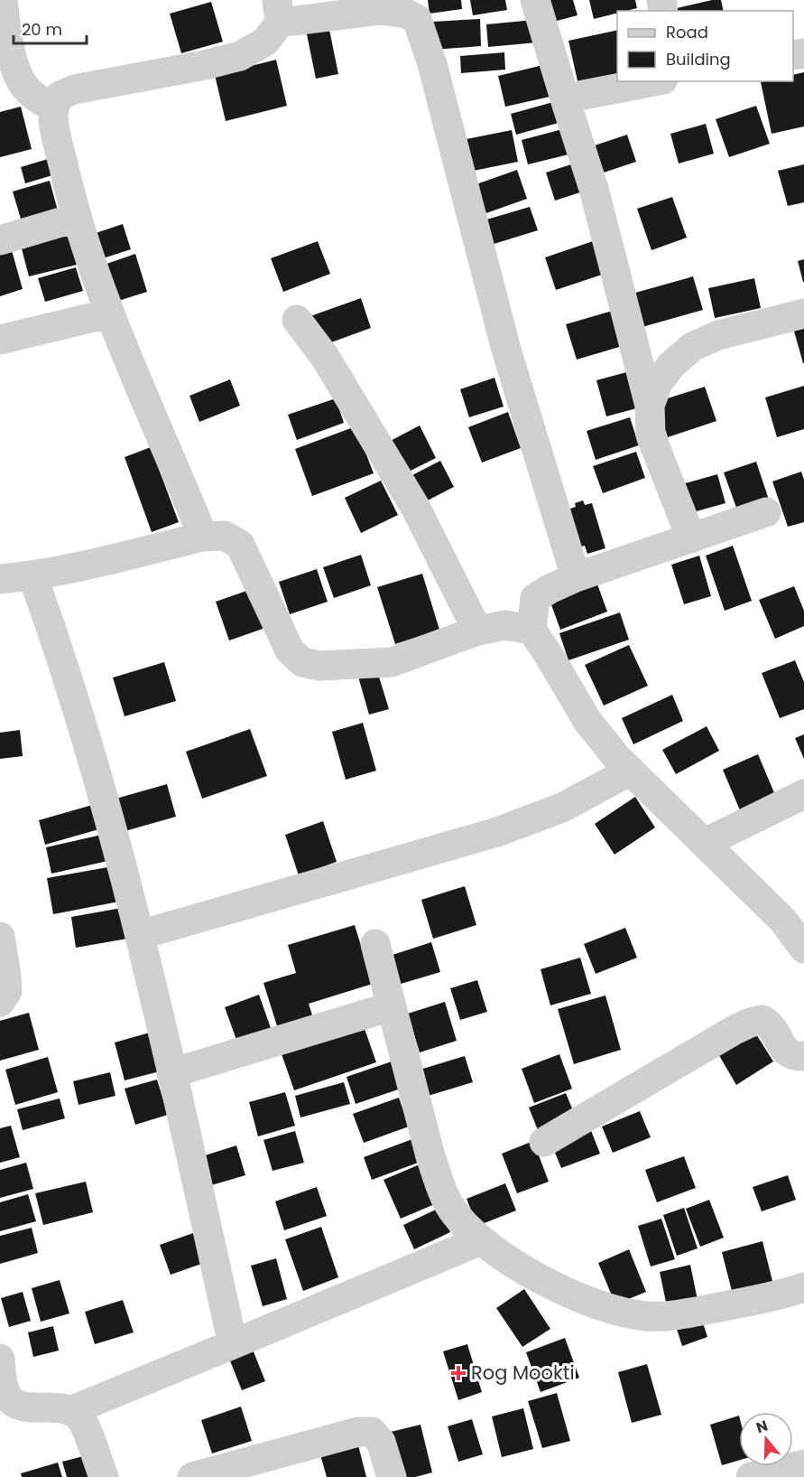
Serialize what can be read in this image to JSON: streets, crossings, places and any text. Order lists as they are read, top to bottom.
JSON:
{
  "places": {
    "health": ["Rog Mookti"]
  },
  "legend": ["Road", "Building"],
  "scale_bar": "20 m",
  "north": "top"
}
